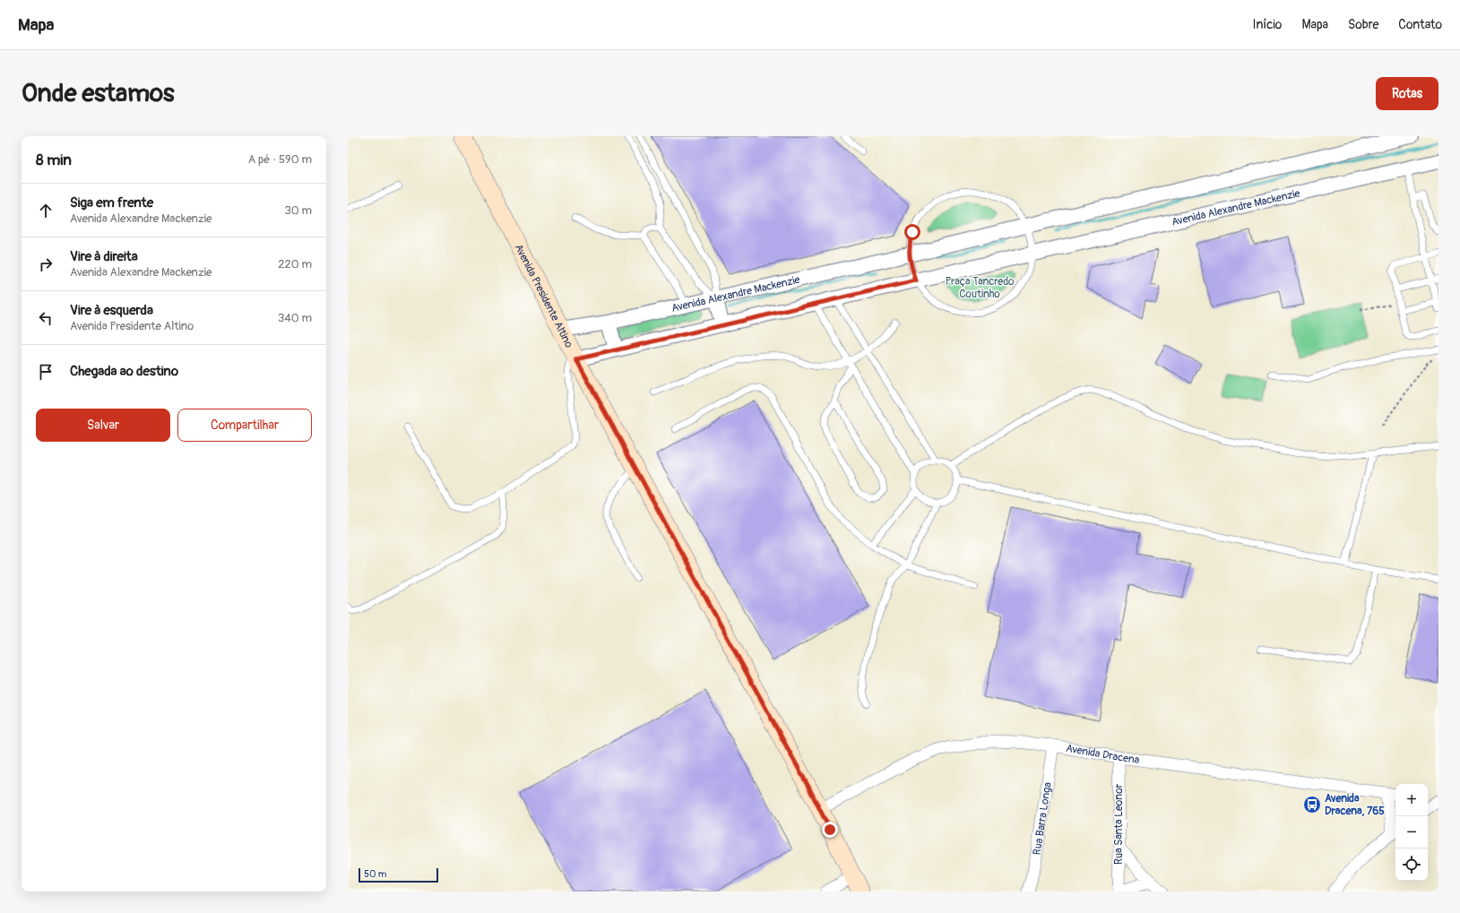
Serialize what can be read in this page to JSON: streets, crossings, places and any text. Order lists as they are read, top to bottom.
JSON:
{
  "streets": {
    "main road": ["Avenida Presidente Altino"],
    "street": [
      "Avenida Alexandre Mackenzie",
      "Avenida Dracena",
      "Rua Barra Longa",
      "Rua Santa Leonor"
    ]
  },
  "crossings": [
    ["Avenida Alexandre Mackenzie", "Avenida Presidente Altino"],
    ["Avenida Presidente Altino", "Avenida Dracena"],
    ["Avenida Dracena", "Rua Barra Longa"],
    ["Avenida Dracena", "Rua Santa Leonor"]
  ],
  "parks": ["Praça Tancredo Coutinho"],
  "places": {
    "bus stop": ["Avenida Dracena, 765"]
  },
  "scale_bar": "50 m",
  "page": {
    "header": "Mapa",
    "nav": [
      "Início",
      "Mapa",
      "Sobre",
      "Contato"
    ],
    "buttons": [
      "Rotas",
      ["Salvar", "Compartilhar"]
    ],
    "title": "Onde estamos",
    "heading": ["8 min", "A pé · 590 m"],
    "list": [
      ["Siga em frente", "Avenida Alexandre Mackenzie", "30 m"],
      ["Vire à direita", "Avenida Alexandre Mackenzie", "220 m"],
      ["Vire à esquerda", "Avenida Presidente Altino", "340 m"],
      "Chegada ao destino"
    ],
    "map_buttons": ["+", "−"],
    "scale": "50 m"
  }
}
